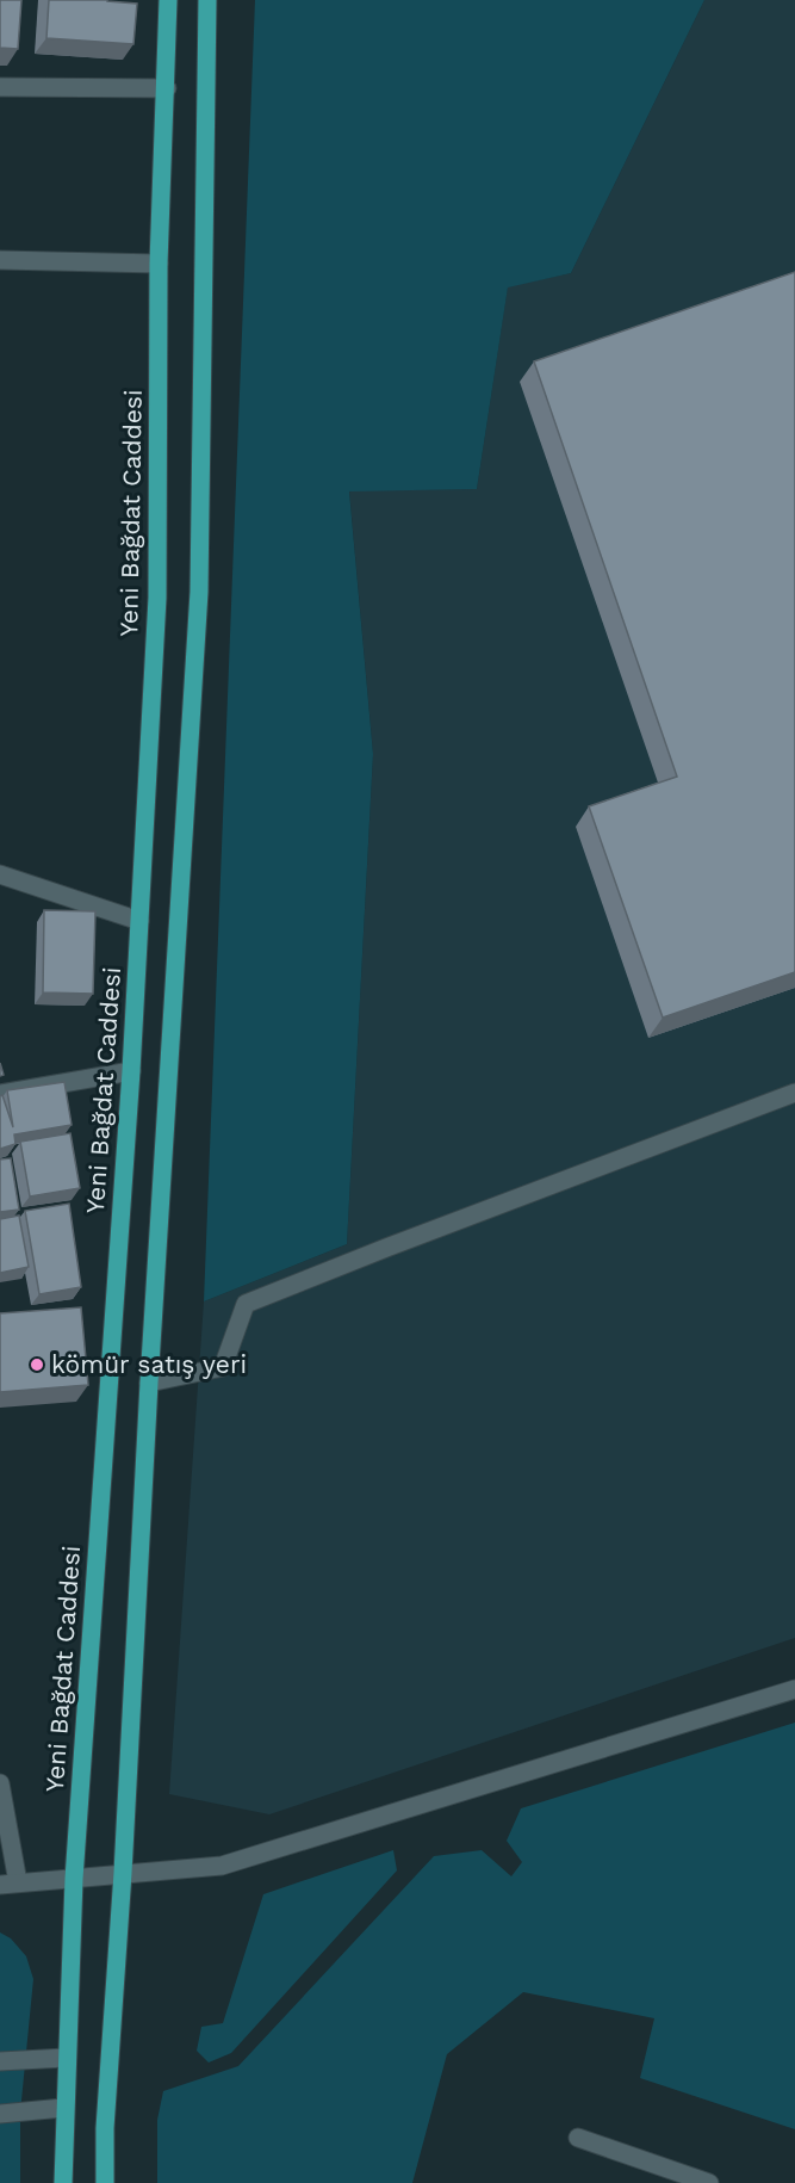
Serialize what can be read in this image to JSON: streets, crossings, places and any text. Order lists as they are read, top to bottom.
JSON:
{
  "streets": {
    "main road": ["Yeni Bağdat Caddesi"]
  },
  "places": ["kömür satış yeri"]
}
